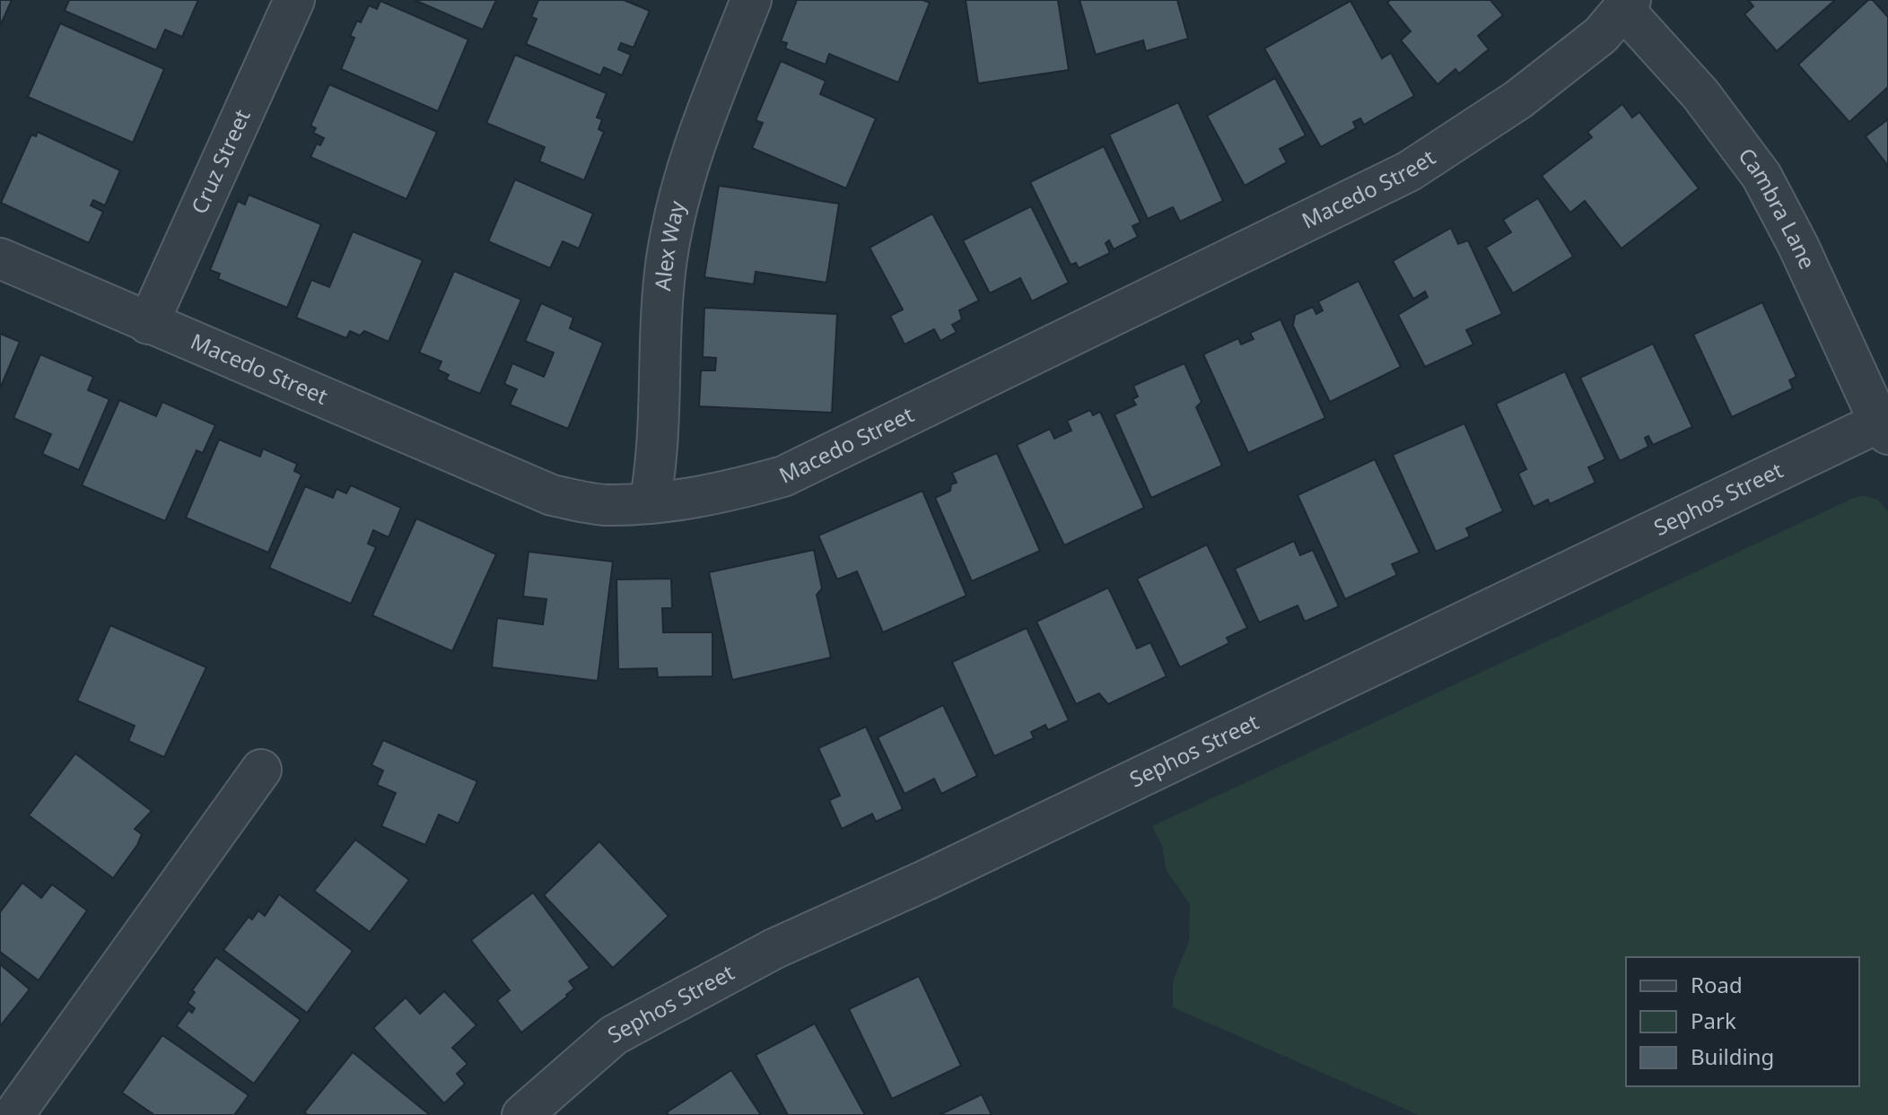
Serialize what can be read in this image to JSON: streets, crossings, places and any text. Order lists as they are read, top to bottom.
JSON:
{
  "streets": {
    "street": [
      "Cruz Street",
      "Macedo Street",
      "Cambra Lane",
      "Alex Way",
      "Sephos Street"
    ]
  },
  "crossings": [
    ["Cruz Street", "Macedo Street"],
    ["Macedo Street", "Cambra Lane"],
    ["Macedo Street", "Alex Way"],
    ["Cambra Lane", "Sephos Street"]
  ],
  "legend": ["Road", "Park", "Building"]
}
